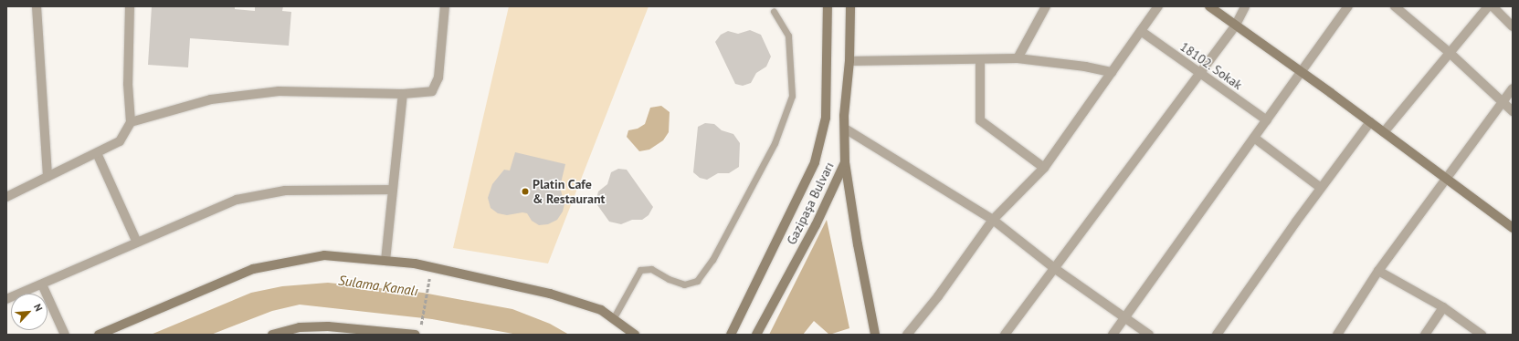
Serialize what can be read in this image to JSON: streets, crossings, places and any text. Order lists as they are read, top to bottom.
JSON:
{
  "streets": {
    "street": ["18102. Sokak", "Gazipaşa Bulvarı"]
  },
  "water": ["Sulama Kanalı"],
  "places": ["Platin Cafe & Restaurant"],
  "north": "top right"
}
